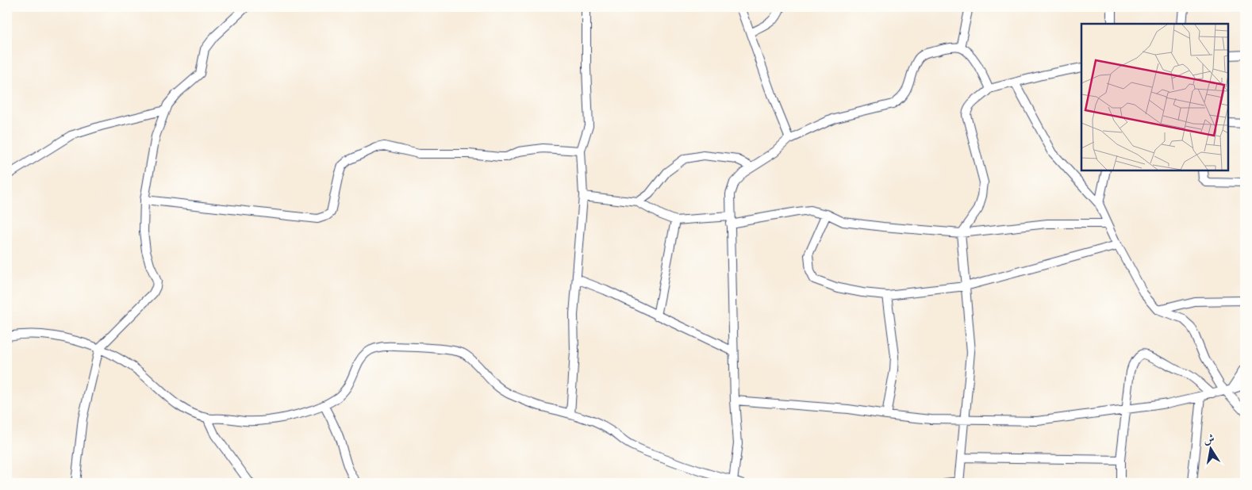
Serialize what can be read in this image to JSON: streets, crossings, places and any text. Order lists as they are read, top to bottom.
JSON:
{
  "north": "top"
}
